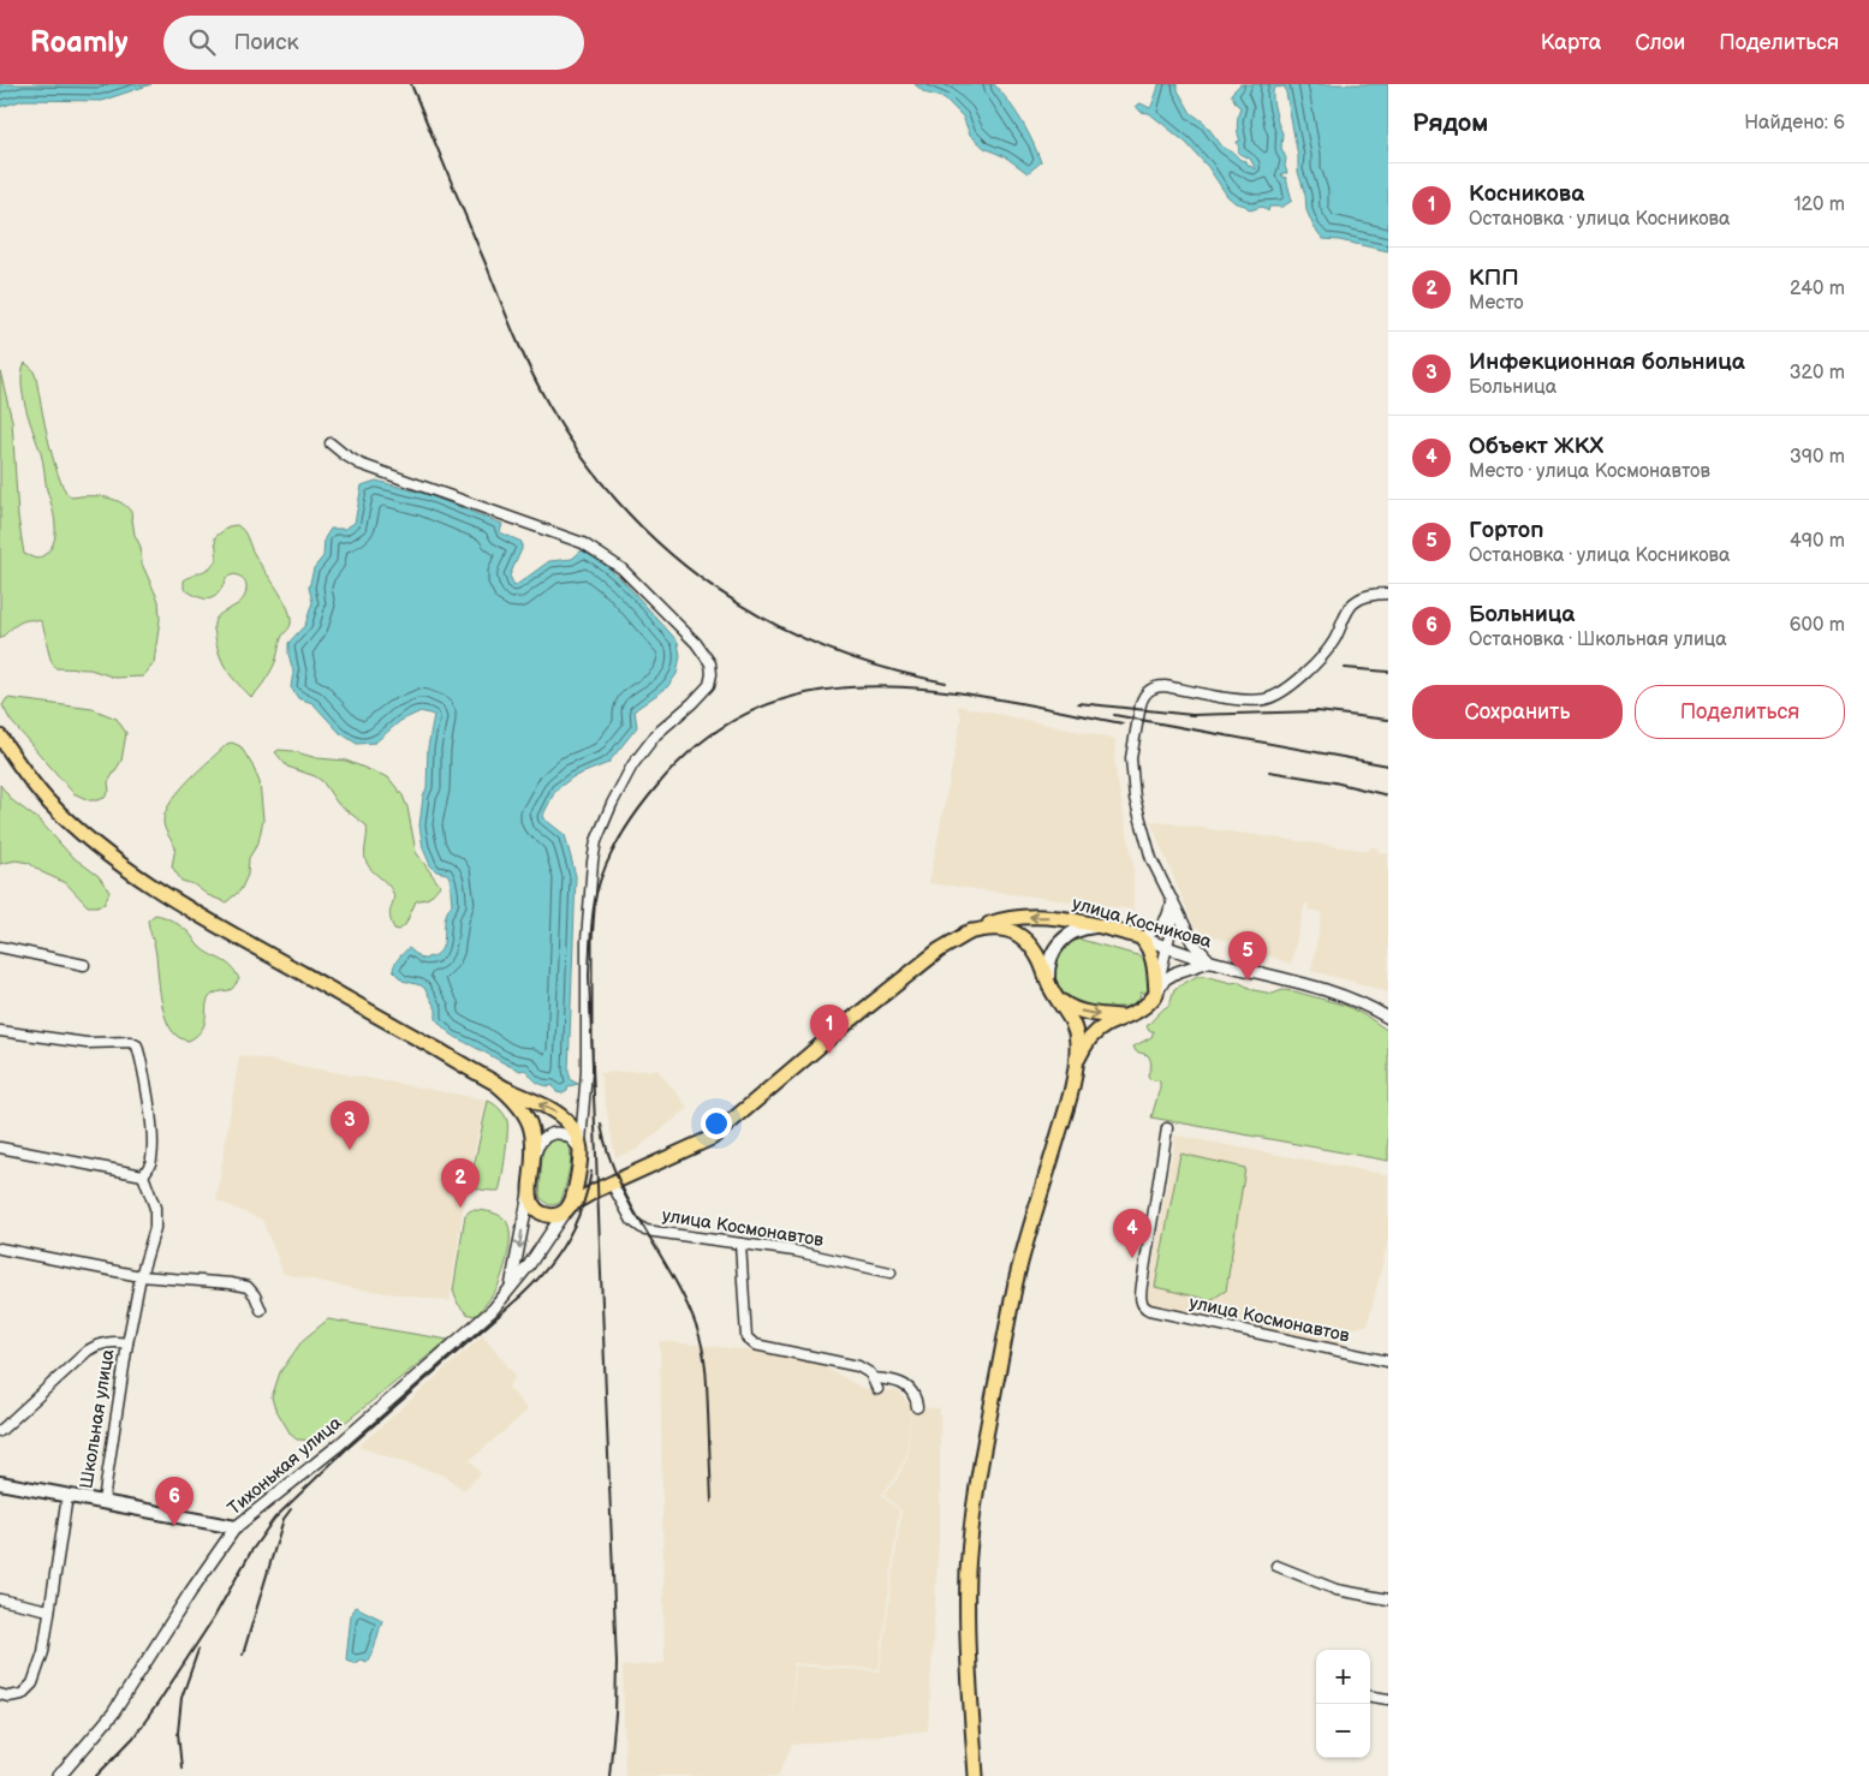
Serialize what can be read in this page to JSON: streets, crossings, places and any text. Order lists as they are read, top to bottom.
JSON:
{
  "streets": {
    "main road": ["улица Косникова", "Школьная улица"],
    "street": ["улица Космонавтов", "Тихонькая улица"]
  },
  "crossings": [
    ["улица Косникова", "улица Космонавтов"],
    ["улица Косникова", "Тихонькая улица"],
    ["Школьная улица", "Тихонькая улица"]
  ],
  "page": {
    "header": "Roamly",
    "search": "Поиск",
    "nav": ["Карта", "Слои", "Поделиться"],
    "heading": ["Рядом", "Найдено: 6"],
    "list": [
      {
        "mark": "1",
        "name": "Косникова",
        "note": "Остановка · улица Косникова",
        "value": "120 m"
      },
      {
        "mark": "2",
        "name": "КПП",
        "note": "Место",
        "value": "240 m"
      },
      {
        "mark": "3",
        "name": "Инфекционная больница",
        "note": "Больница",
        "value": "320 m"
      },
      {
        "mark": "4",
        "name": "Объект ЖКХ",
        "note": "Место · улица Космонавтов",
        "value": "390 m"
      },
      {
        "mark": "5",
        "name": "Гортоп",
        "note": "Остановка · улица Косникова",
        "value": "490 m"
      },
      {
        "mark": "6",
        "name": "Больница",
        "note": "Остановка · Школьная улица",
        "value": "600 m"
      }
    ],
    "buttons": ["Сохранить", "Поделиться"],
    "pins": [
      "5",
      "1",
      "3",
      "2",
      "4",
      "6"
    ],
    "map_buttons": ["+", "−"]
  }
}
